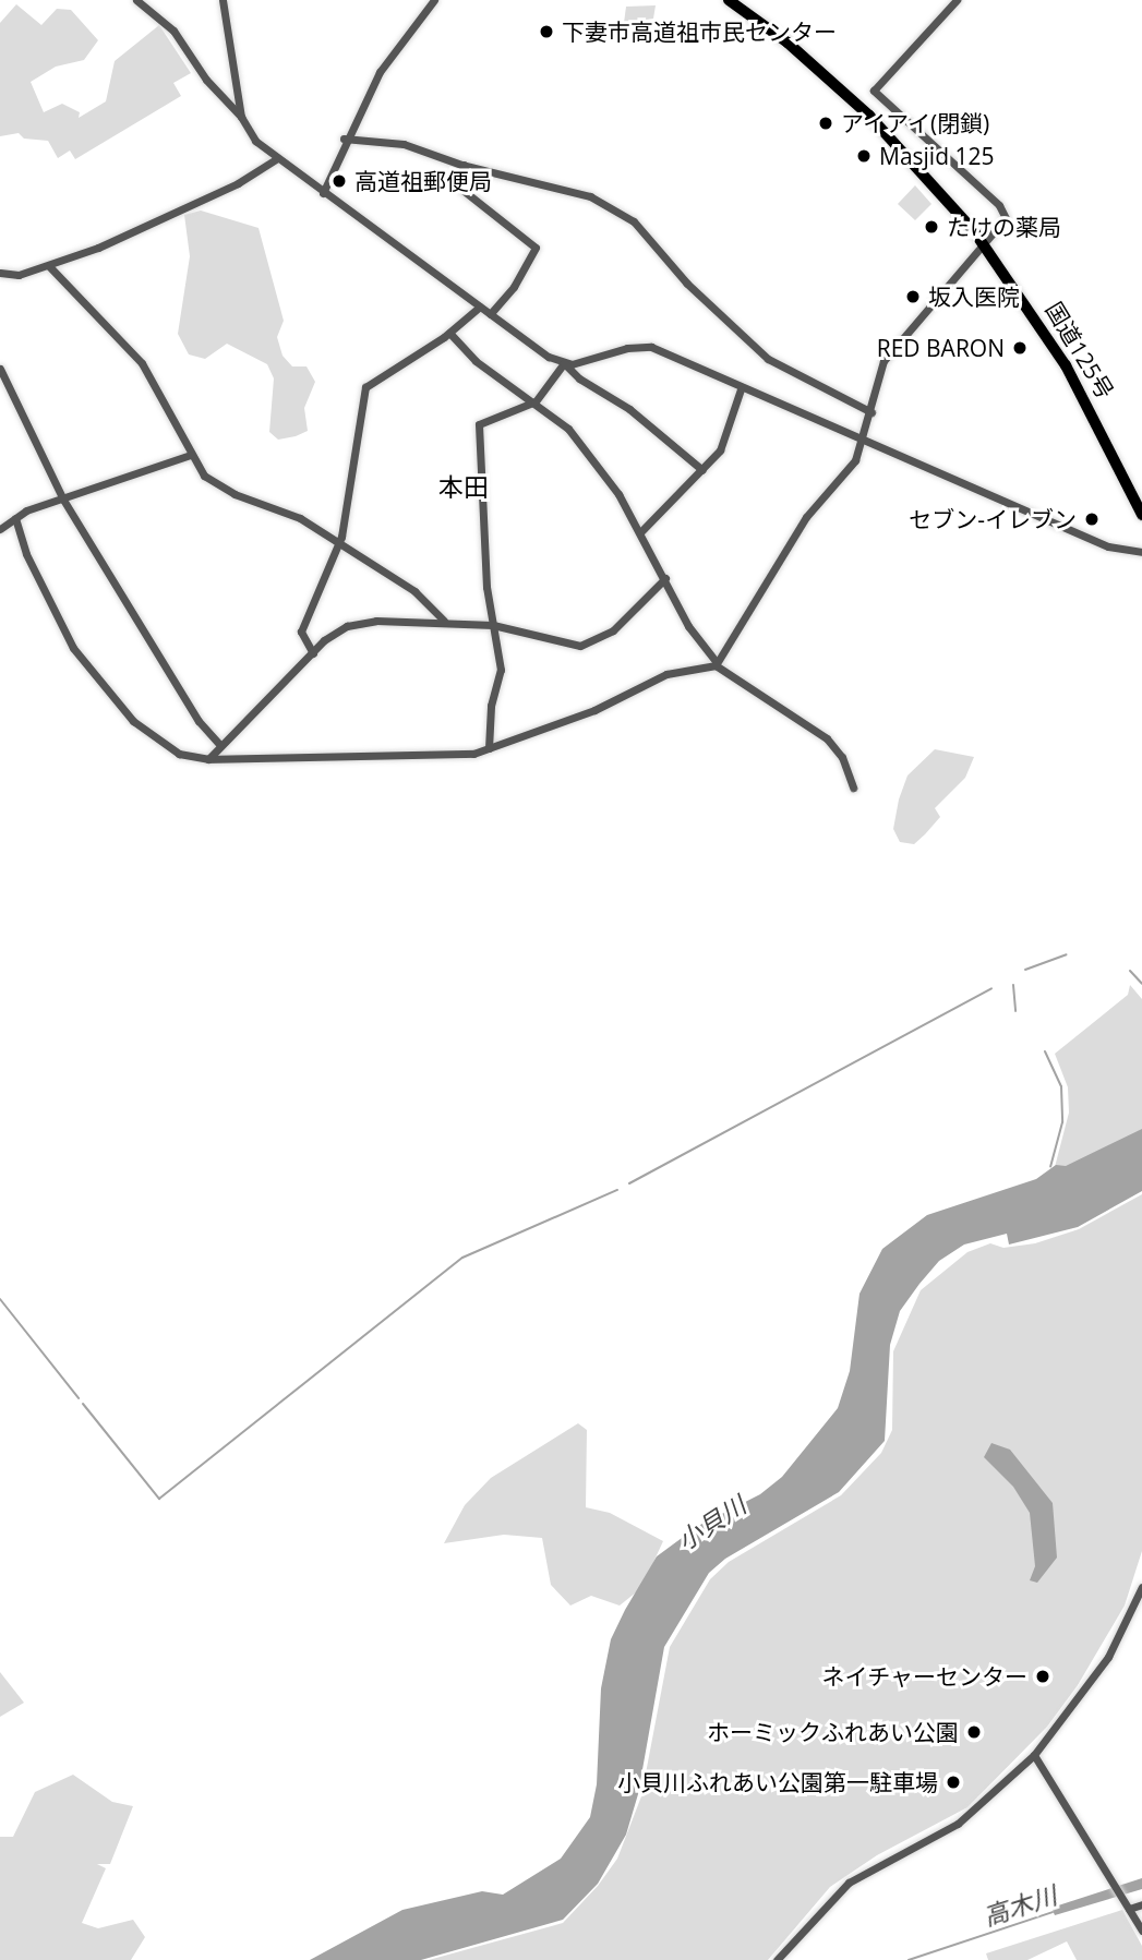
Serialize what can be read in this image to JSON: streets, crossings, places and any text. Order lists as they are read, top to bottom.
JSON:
{
  "streets": {
    "highway": ["国道125号"]
  },
  "districts": ["本田"],
  "water": ["小貝川", "高木川"],
  "places": [
    "下妻市高道祖市民センター",
    "アイアイ(閉鎖)",
    "Masjid 125",
    "高道祖郵便局",
    "たけの薬局",
    "坂入医院",
    "RED BARON",
    "セブン-イレブン",
    "ネイチャーセンター",
    "ホーミックふれあい公園",
    "小貝川ふれあい公園第一駐車場"
  ]
}
